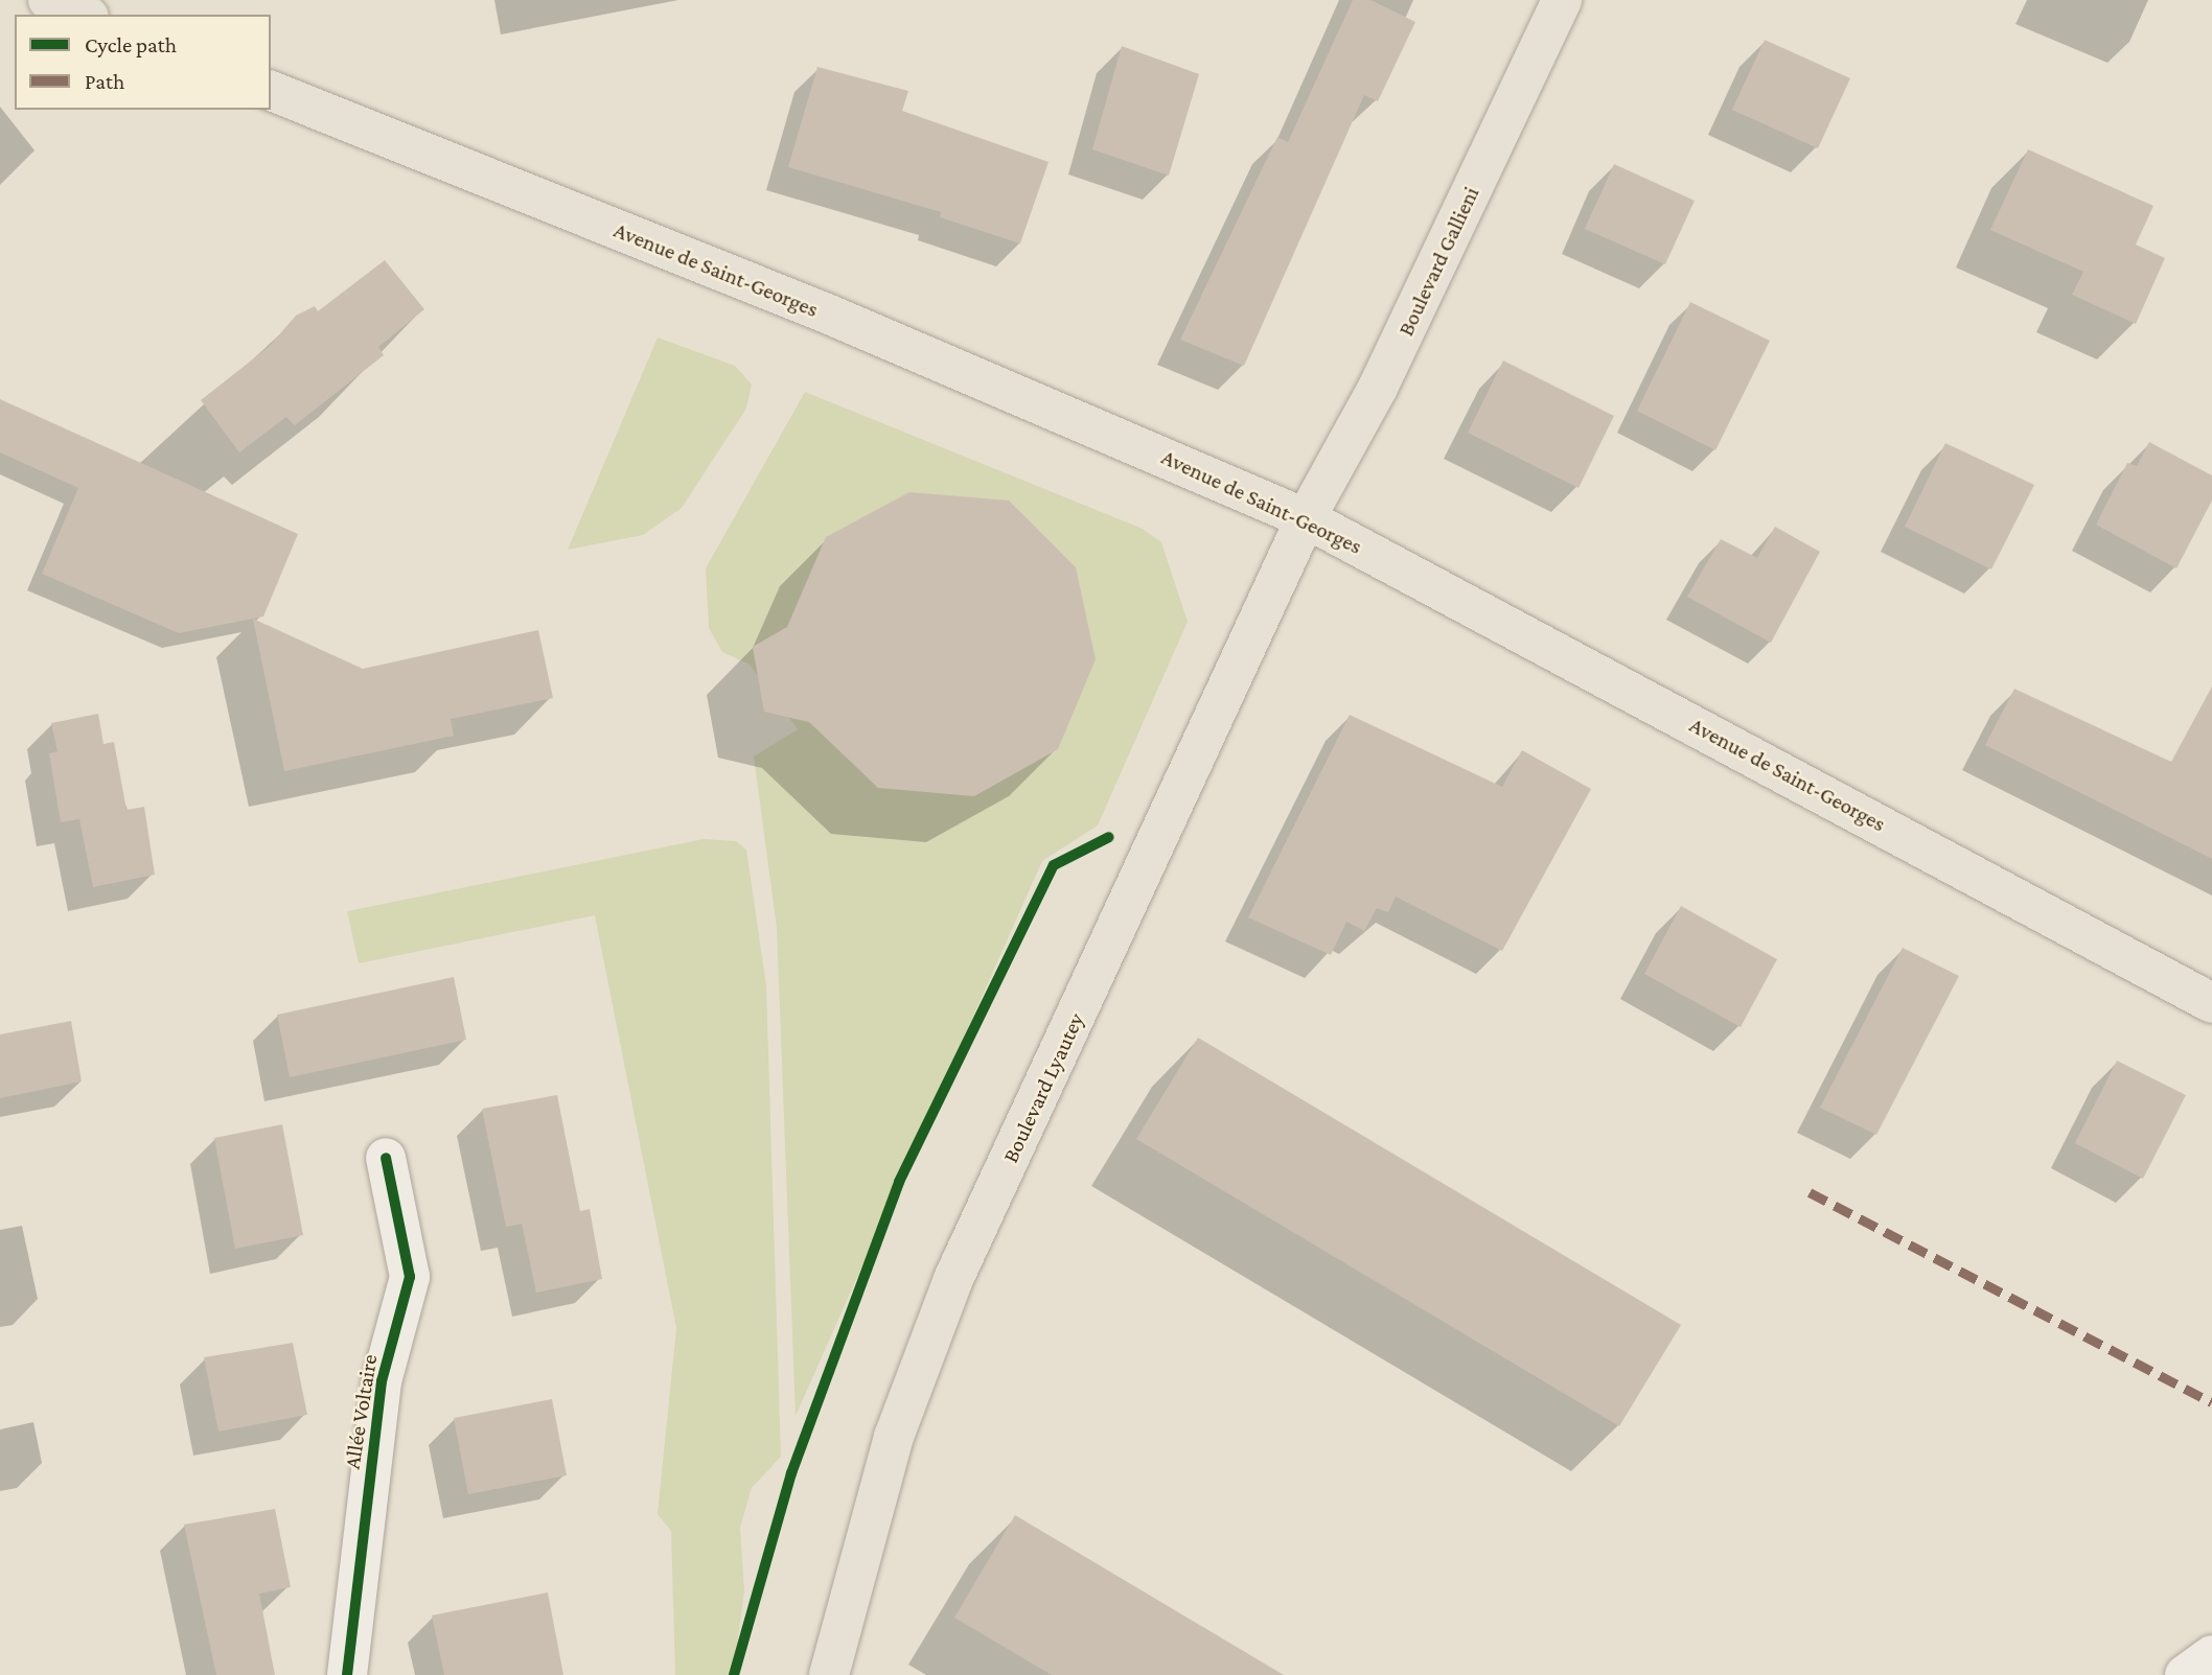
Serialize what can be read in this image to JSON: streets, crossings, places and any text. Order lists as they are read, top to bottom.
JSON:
{
  "streets": {
    "main road": ["Boulevard Gallieni", "Avenue de Saint-Georges", "Boulevard Lyautey"],
    "street": ["Allée Voltaire"]
  },
  "crossings": [
    ["Boulevard Gallieni", "Avenue de Saint-Georges"],
    ["Boulevard Gallieni", "Boulevard Lyautey"],
    ["Avenue de Saint-Georges", "Boulevard Lyautey"]
  ],
  "legend": ["Cycle path", "Path"]
}
